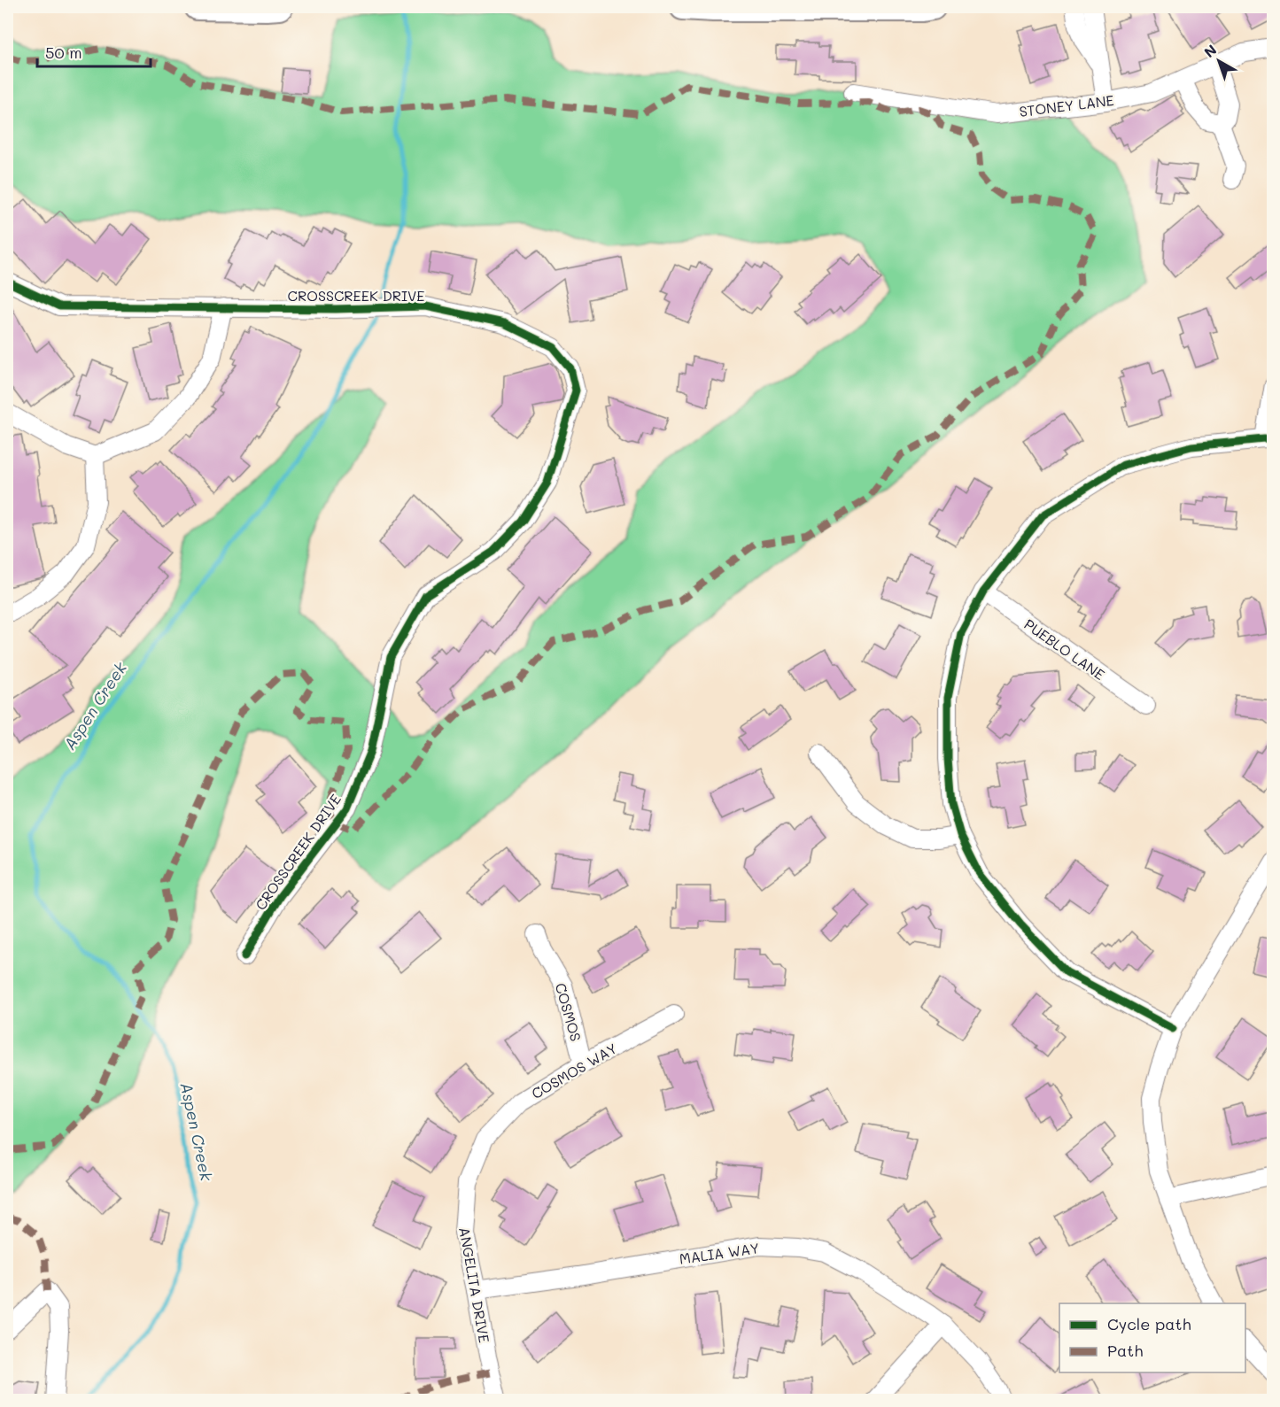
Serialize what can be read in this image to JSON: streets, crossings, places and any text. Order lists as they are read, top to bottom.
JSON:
{
  "streets": {
    "street": [
      "STONEY LANE",
      "CROSSCREEK DRIVE",
      "PUEBLO LANE",
      "COSMOS",
      "COSMOS WAY",
      "MALIA WAY",
      "ANGELITA DRIVE"
    ]
  },
  "crossings": [
    ["COSMOS", "COSMOS WAY"],
    ["COSMOS WAY", "ANGELITA DRIVE"],
    ["MALIA WAY", "ANGELITA DRIVE"]
  ],
  "water": ["Aspen Creek"],
  "legend": ["Cycle path", "Path"],
  "scale_bar": "50 m",
  "north": "top left"
}
